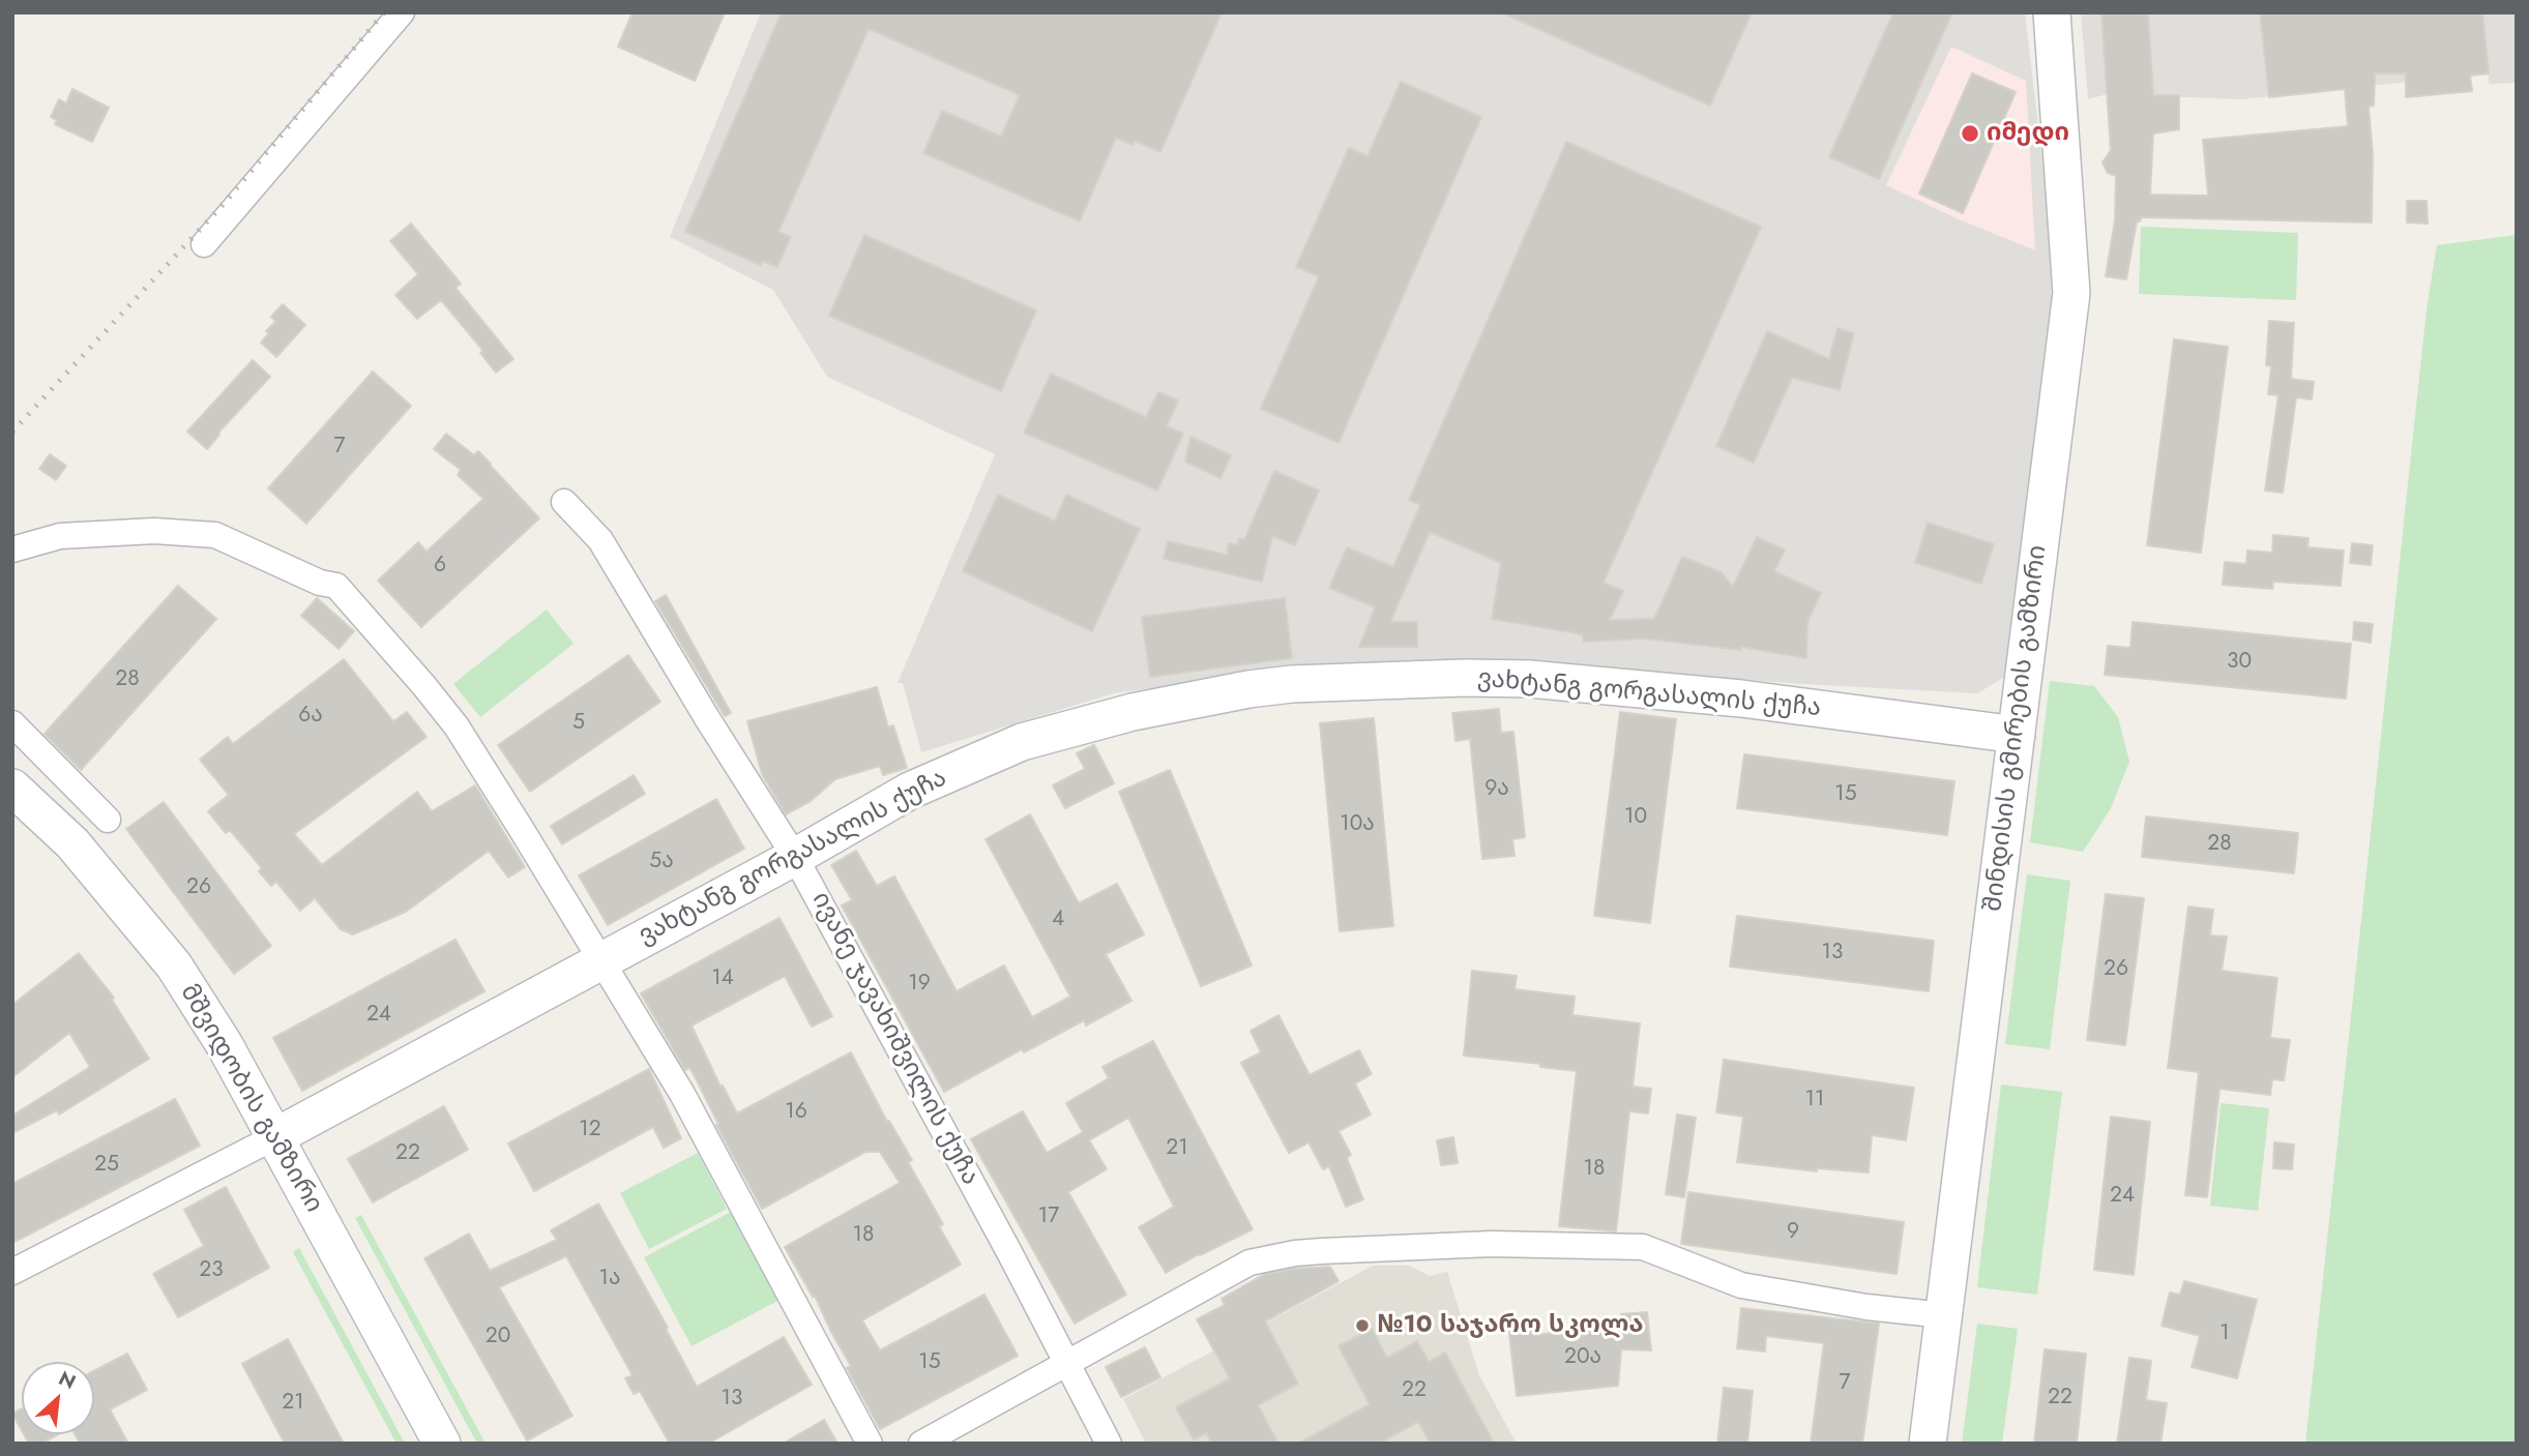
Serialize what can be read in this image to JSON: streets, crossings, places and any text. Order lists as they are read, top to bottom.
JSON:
{
  "streets": {
    "main road": ["ვახტანგ გორგასალის ქუჩა", "შინდისის გმირების გამზირი", "მშვიდობის გამზირი"],
    "street": ["ივანე ჯავახიშვილის ქუჩა"]
  },
  "crossings": [
    ["ვახტანგ გორგასალის ქუჩა", "შინდისის გმირების გამზირი"],
    ["ვახტანგ გორგასალის ქუჩა", "ივანე ჯავახიშვილის ქუჩა"],
    ["ვახტანგ გორგასალის ქუჩა", "მშვიდობის გამზირი"]
  ],
  "places": ["იმედი", "№10 საჯარო სკოლა"],
  "house_numbers": [
    "7",
    "6",
    "30",
    "28",
    "6ა",
    "5",
    "9ა",
    "15",
    "10",
    "10ა",
    "28",
    "5ა",
    "26",
    "4",
    "13",
    "26",
    "14",
    "19",
    "24",
    "11",
    "16",
    "12",
    "21",
    "22",
    "25",
    "18",
    "24",
    "17",
    "9",
    "18",
    "23",
    "1ა",
    "1",
    "20",
    "20ა",
    "15",
    "7",
    "22",
    "22",
    "13",
    "21"
  ],
  "north": "top right"
}
